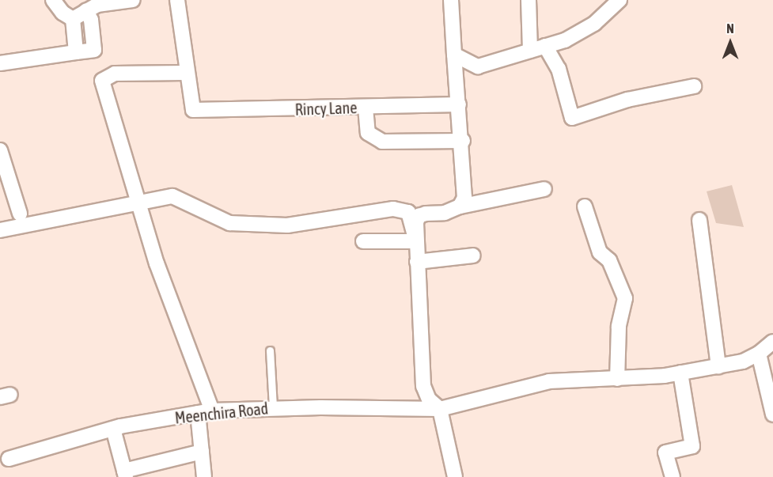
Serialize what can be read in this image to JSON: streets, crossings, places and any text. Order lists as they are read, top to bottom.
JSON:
{
  "streets": {
    "street": ["Rincy Lane", "Meenchira Road"]
  },
  "north": "top"
}
